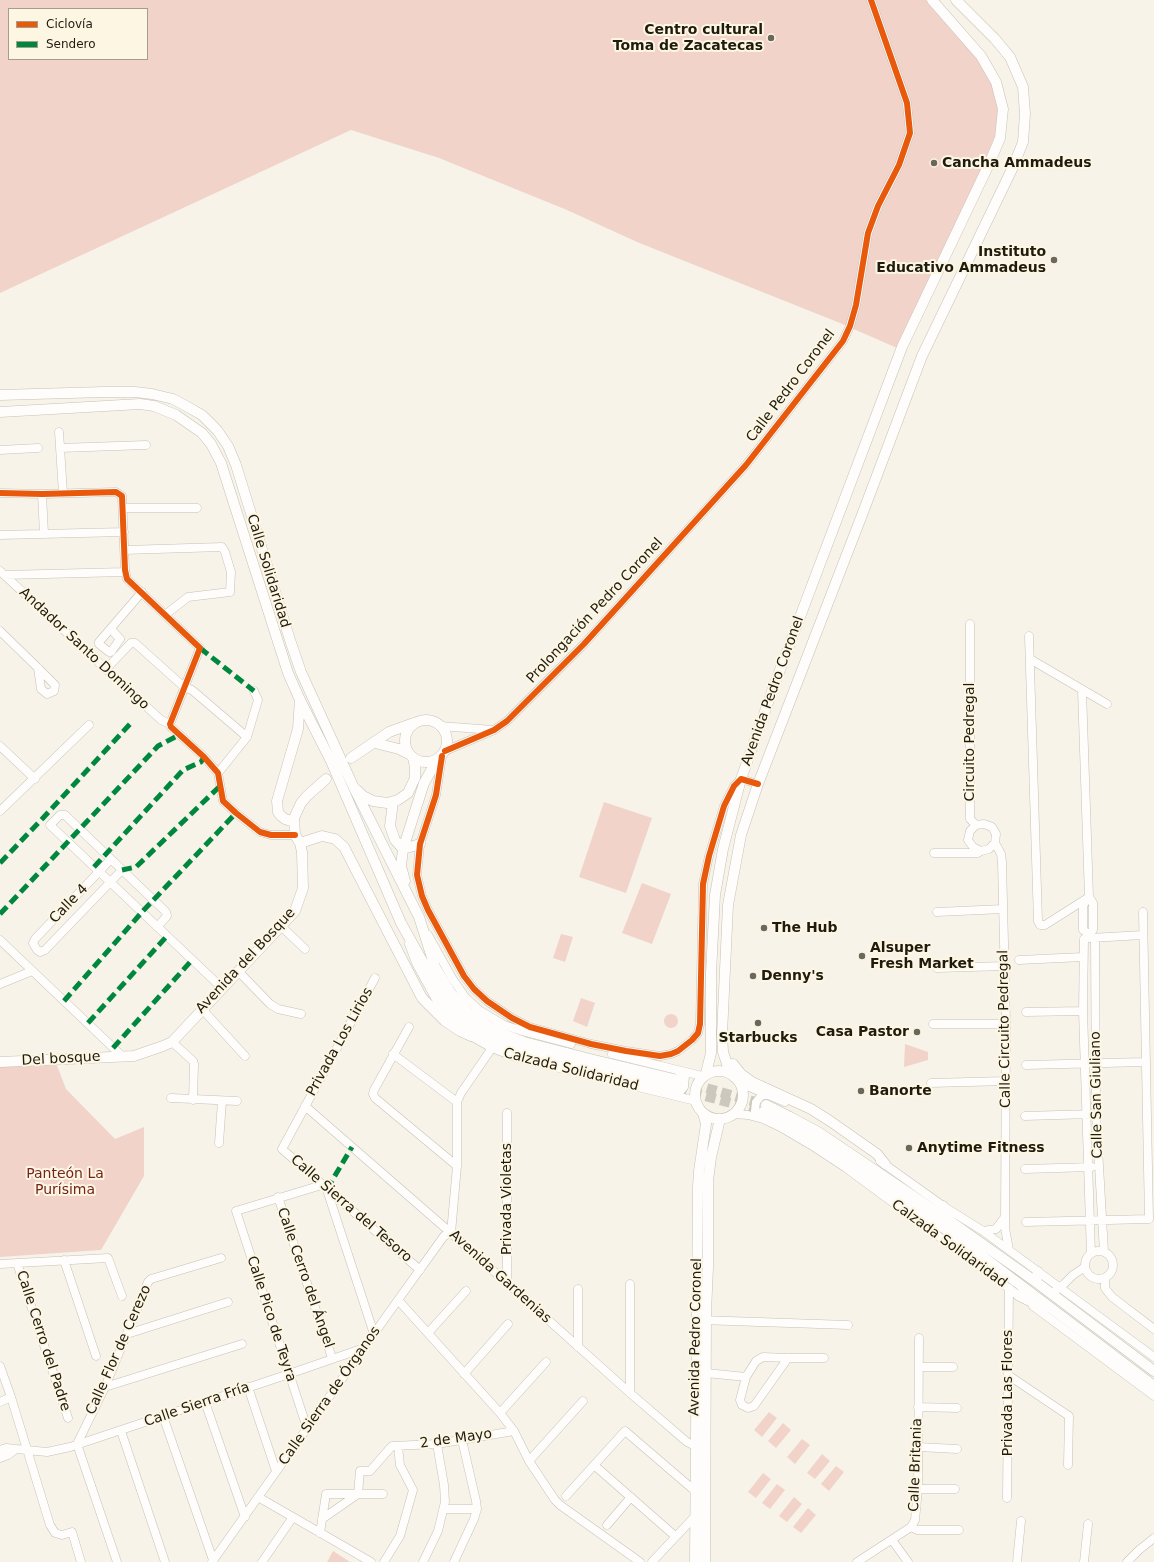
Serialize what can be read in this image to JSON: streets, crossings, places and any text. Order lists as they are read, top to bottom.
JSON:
{
  "streets": {
    "main road": [
      "Calle Solidaridad",
      "Avenida Pedro Coronel",
      "Avenida del Bosque",
      "Del bosque",
      "Calzada Solidaridad"
    ],
    "street": [
      "Calle Pedro Coronel",
      "Prolongación Pedro Coronel",
      "Andador Santo Domingo",
      "Circuito Pedregal",
      "Calle 4",
      "Calle Circuito Pedregal",
      "Privada Los Lirios",
      "Calle San Giuliano",
      "Privada Violetas",
      "Calle Sierra del Tesoro",
      "Avenida Gardenias",
      "Calle Cerro del Ángel",
      "Calle Pico de Teyra",
      "Calle Cerro del Padre",
      "Calle Flor de Cerezo",
      "Privada Las Flores",
      "Calle Sierra de Órganos",
      "Calle Sierra Fría",
      "2 de Mayo",
      "Calle Britania"
    ]
  },
  "crossings": [
    ["Calle Pedro Coronel", "Prolongación Pedro Coronel"],
    ["Calle Solidaridad", "Calzada Solidaridad"],
    ["Avenida Pedro Coronel", "Calzada Solidaridad"],
    ["Avenida Pedro Coronel", "Avenida Gardenias"],
    ["Circuito Pedregal", "Calle Circuito Pedregal"],
    ["Avenida del Bosque", "Del bosque"],
    ["Privada Los Lirios", "Calle Sierra del Tesoro"],
    ["Privada Los Lirios", "Avenida Gardenias"],
    ["Calzada Solidaridad", "Privada Las Flores"],
    ["Privada Violetas", "Avenida Gardenias"],
    ["Calle Sierra del Tesoro", "Avenida Gardenias"],
    ["Calle Sierra del Tesoro", "Calle Sierra de Órganos"],
    ["Avenida Gardenias", "Calle Sierra de Órganos"],
    ["Calle Cerro del Ángel", "Calle Pico de Teyra"],
    ["Calle Cerro del Ángel", "Calle Sierra Fría"],
    ["Calle Pico de Teyra", "Calle Sierra de Órganos"],
    ["Calle Pico de Teyra", "Calle Sierra Fría"],
    ["Calle Flor de Cerezo", "Calle Sierra Fría"],
    ["Calle Sierra de Órganos", "Calle Sierra Fría"]
  ],
  "parks": ["Panteón La Purísima"],
  "places": [
    "Centro cultural Toma de Zacatecas",
    "Cancha Ammadeus",
    "Instituto Educativo Ammadeus",
    "The Hub",
    "Alsuper Fresh Market",
    "Denny's",
    "Starbucks",
    "Casa Pastor",
    "Banorte",
    "Anytime Fitness"
  ],
  "legend": ["Ciclovía", "Sendero"]
}
